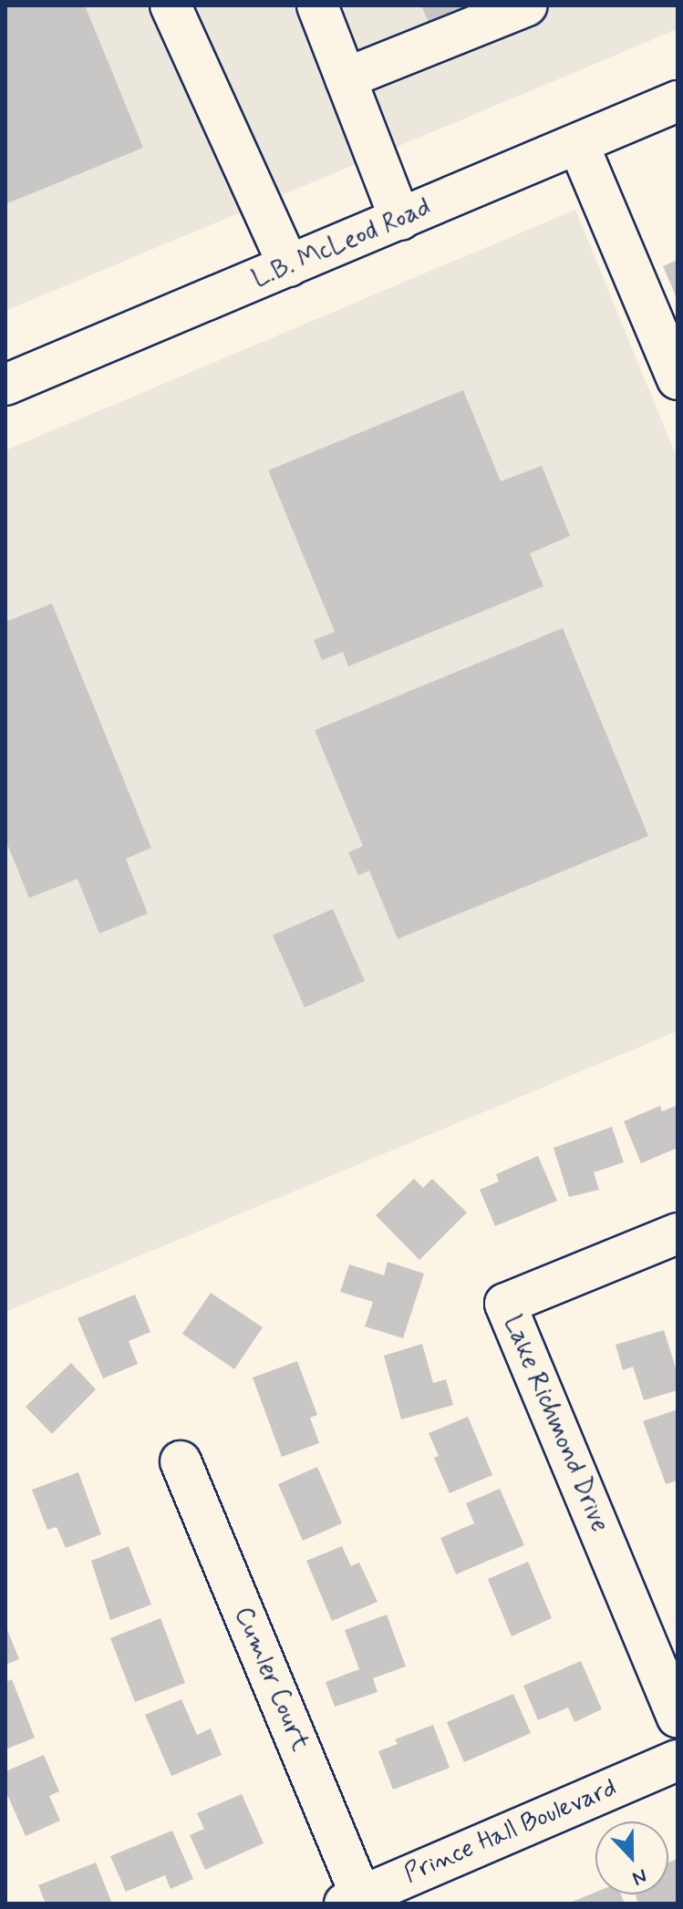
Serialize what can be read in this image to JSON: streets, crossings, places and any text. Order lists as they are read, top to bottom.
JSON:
{
  "streets": {
    "street": [
      "L.B. McLeod Road",
      "Lake Richmond Drive",
      "Cumler Court",
      "Prince Hall Boulevard"
    ]
  },
  "crossings": [
    ["Cumler Court", "Prince Hall Boulevard"]
  ],
  "north": "bottom"
}
